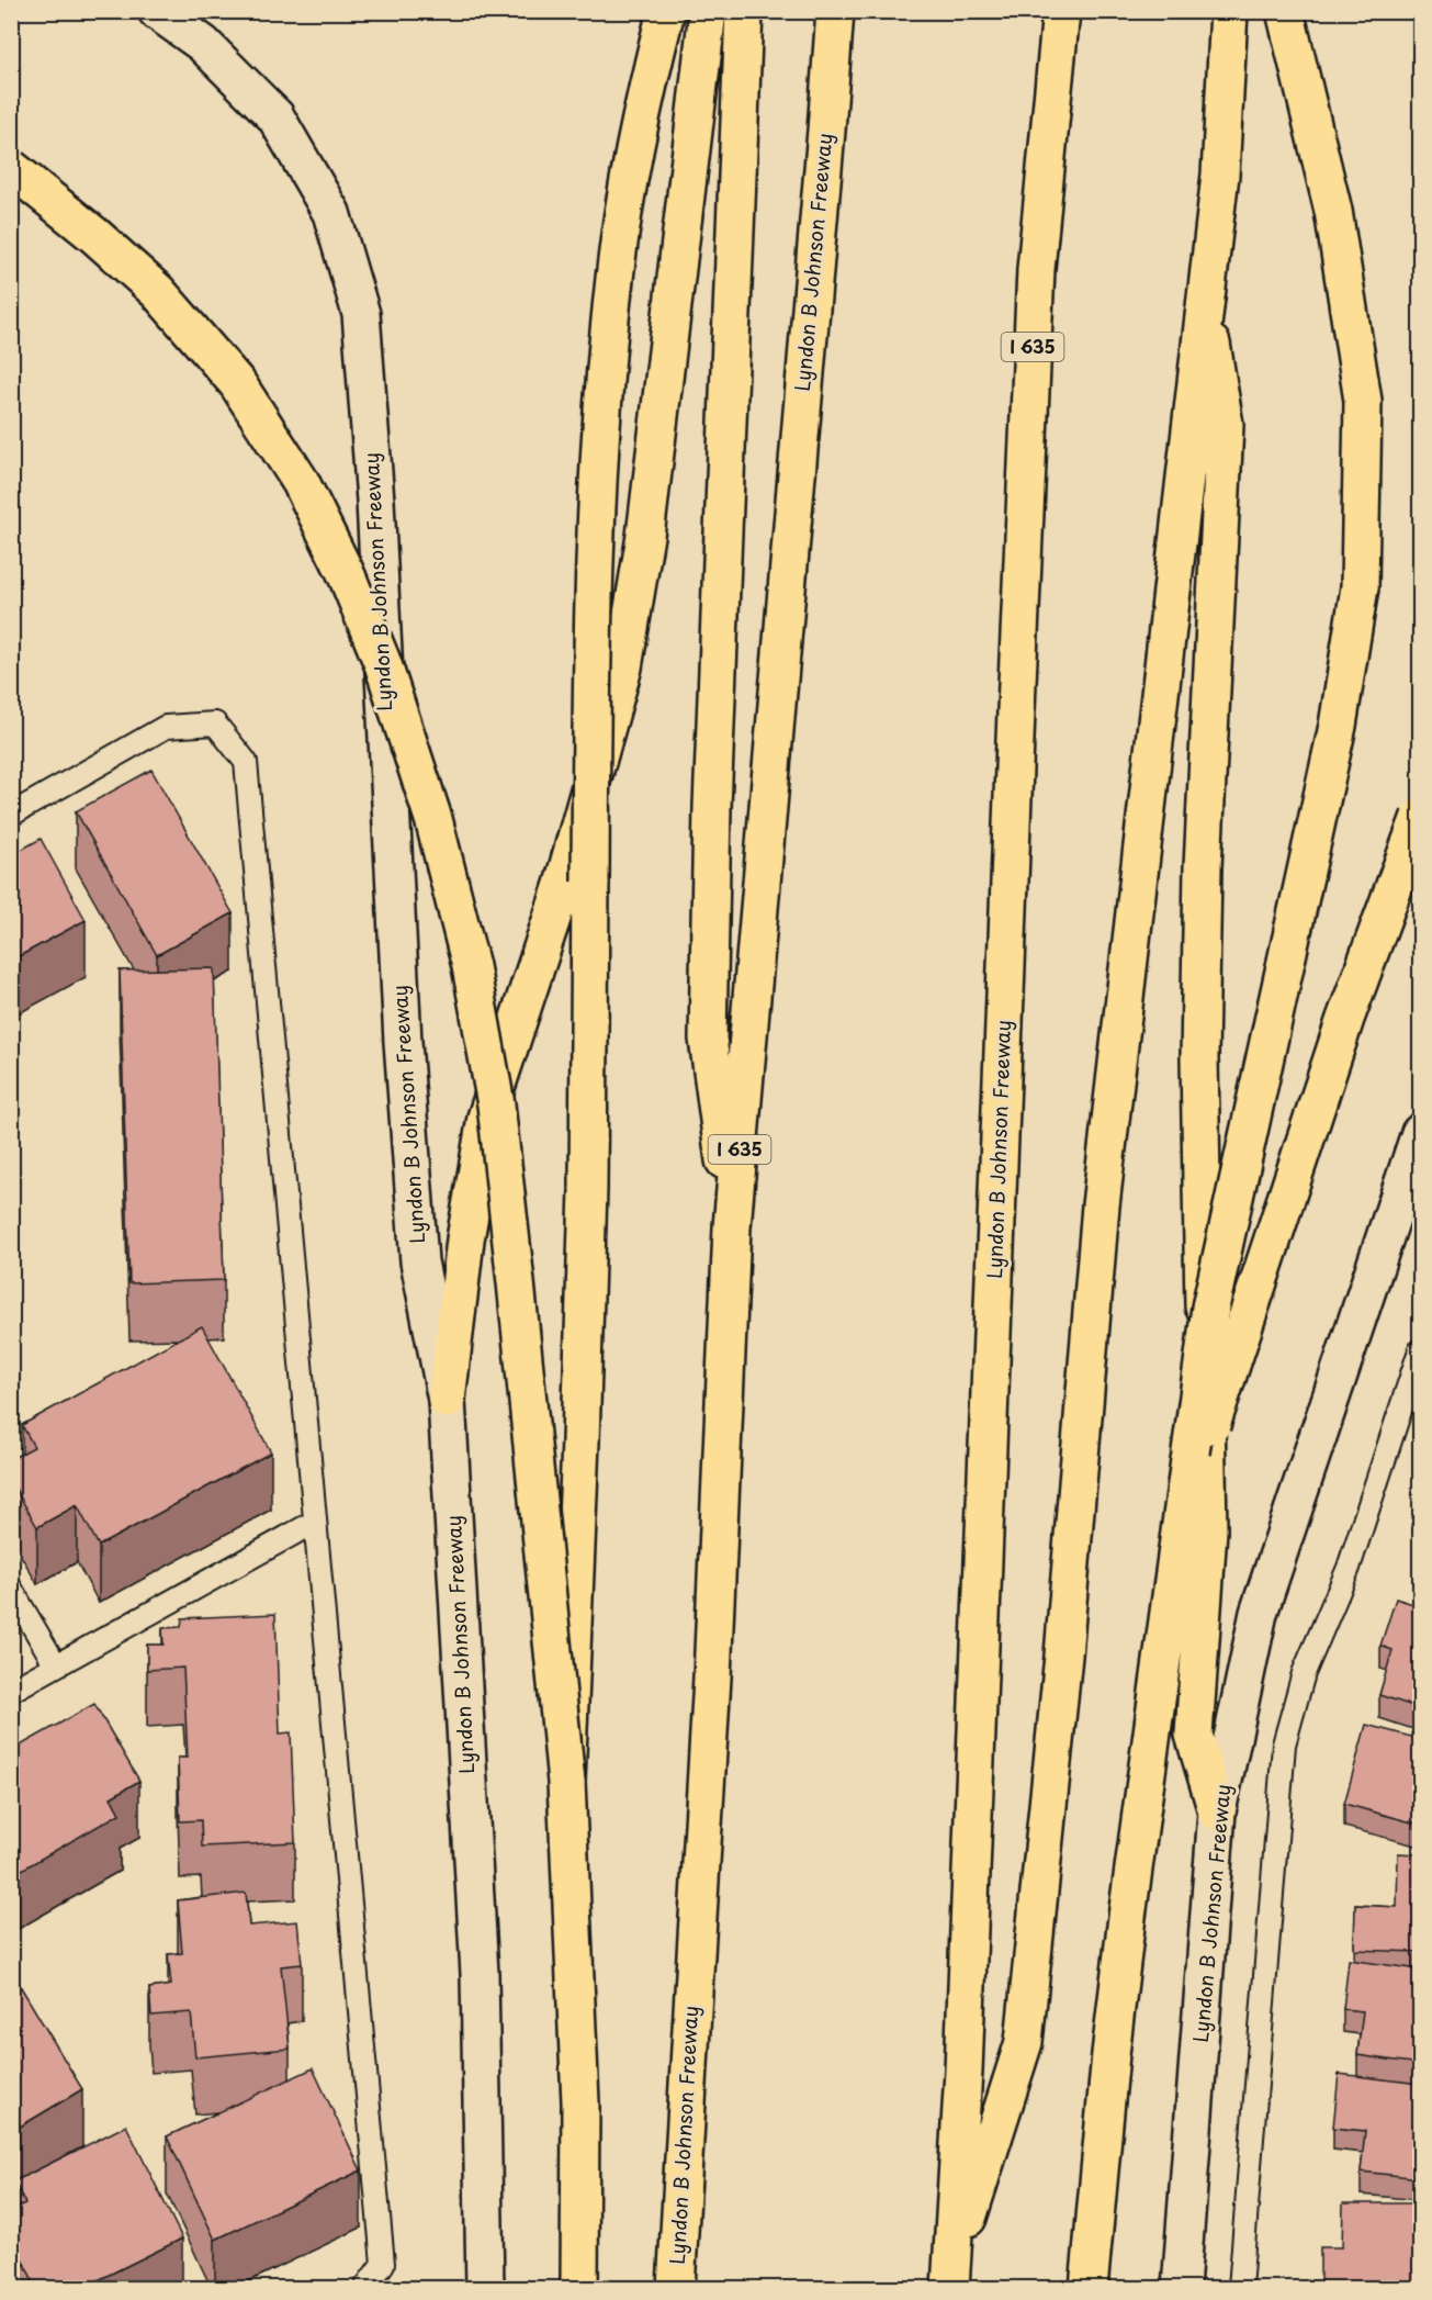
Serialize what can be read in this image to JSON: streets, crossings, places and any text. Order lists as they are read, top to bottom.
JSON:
{
  "streets": {
    "highway": ["Lyndon B Johnson Freeway", "I 635"]
  }
}
